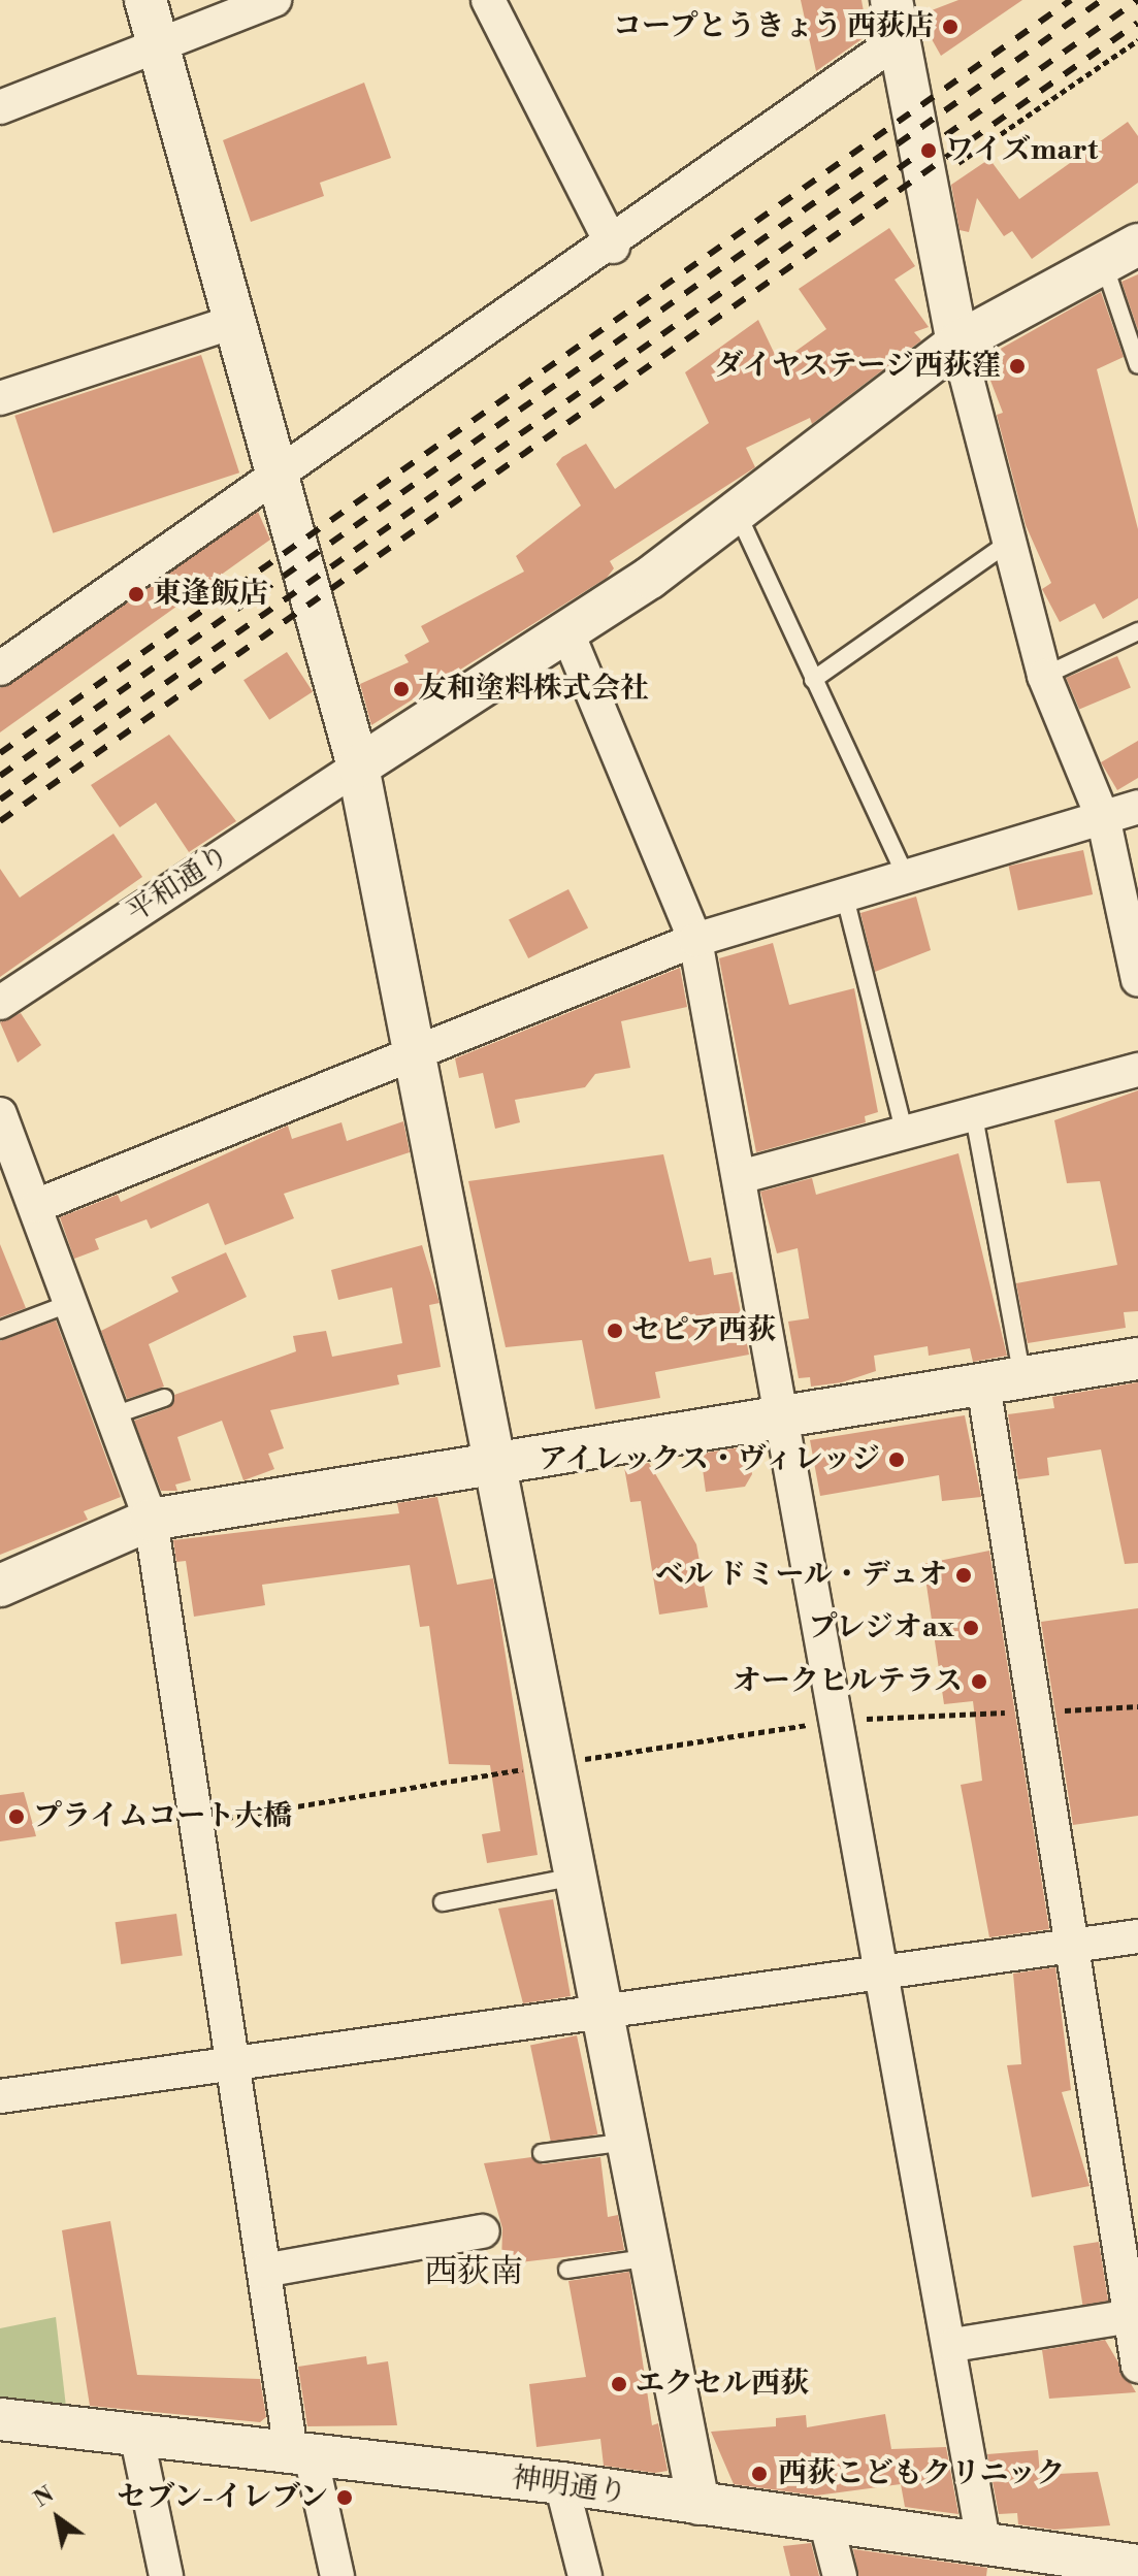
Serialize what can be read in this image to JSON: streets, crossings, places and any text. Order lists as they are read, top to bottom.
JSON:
{
  "streets": {
    "street": ["平和通り", "神明通り"]
  },
  "districts": ["西荻南"],
  "places": [
    "コープとうきょう 西荻店",
    "ワイズmart",
    "ダイヤステージ西荻窪",
    "東逢飯店",
    "友和塗料株式会社",
    "セピア西荻",
    "アイレックス・ヴィレッジ",
    "ベル ドミール・デュオ",
    "プレジオax",
    "オークヒルテラス",
    "プライムコート大橋",
    "エクセル西荻",
    "西荻こどもクリニック",
    "セブン-イレブン"
  ],
  "north": "top left"
}
